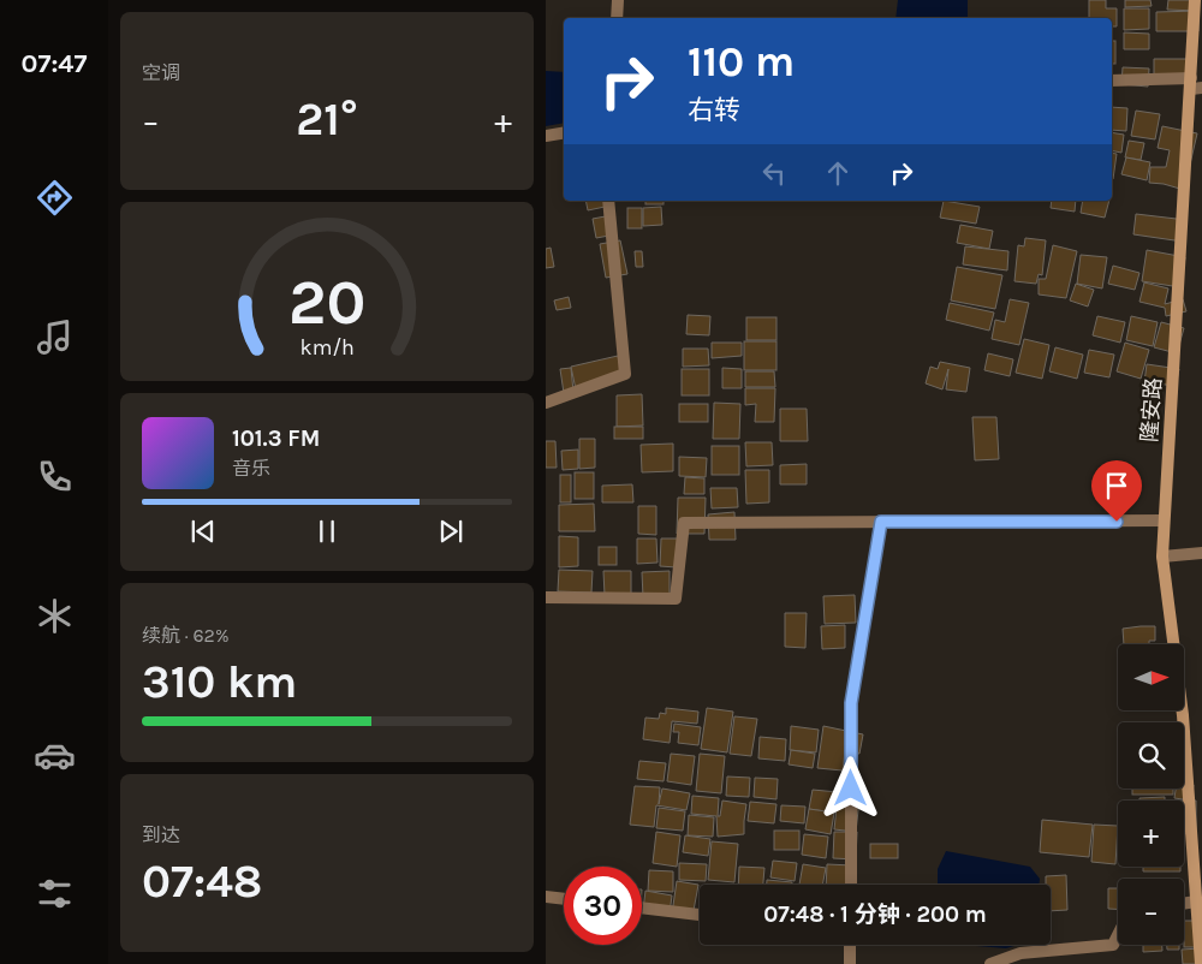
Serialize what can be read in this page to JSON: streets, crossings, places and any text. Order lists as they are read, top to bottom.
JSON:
{
  "streets": {
    "street": ["隆安路"]
  },
  "north": "right",
  "page": {
    "tabs": "07:47",
    "tile": [
      "空调",
      ["续航 · 62%", "310 km"],
      ["到达", "07:48"]
    ],
    "turn": ["110 m", "右转"],
    "heat": ["−", "21°", "+"],
    "song": ["101.3 FM", "音乐"],
    "map_buttons": ["+", "−"],
    "limit": "30",
    "trip": "07:48 · 1 分钟 · 200 m",
    "gauge": ["20", "km/h"]
  }
}
